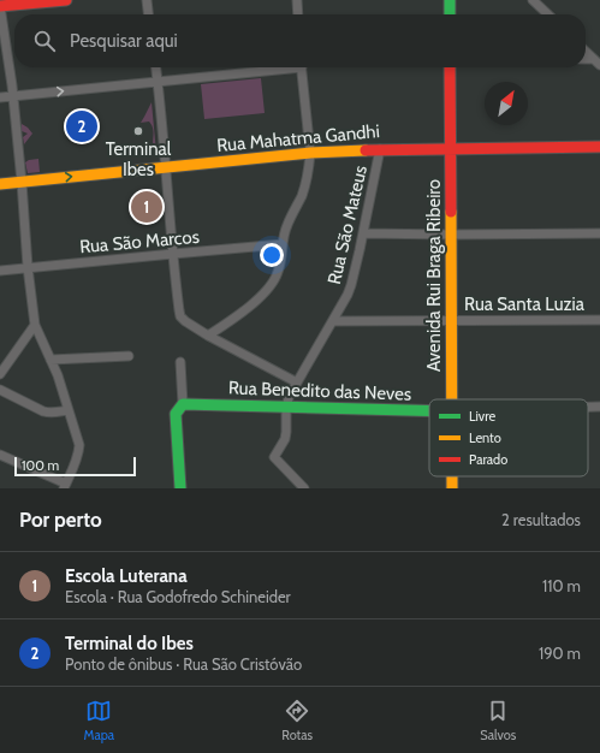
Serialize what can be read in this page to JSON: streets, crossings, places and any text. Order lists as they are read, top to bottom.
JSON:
{
  "streets": {
    "street": [
      "Rua Mahatma Gandhi",
      "Rua São Mateus",
      "Rua São Marcos",
      "Avenida Rui Braga Ribeiro",
      "Rua Santa Luzia",
      "Rua Benedito das Neves"
    ]
  },
  "crossings": [
    ["Rua Mahatma Gandhi", "Rua São Mateus"],
    ["Rua Mahatma Gandhi", "Avenida Rui Braga Ribeiro"],
    ["Rua São Mateus", "Rua Santa Luzia"],
    ["Rua São Mateus", "Rua Benedito das Neves"],
    ["Avenida Rui Braga Ribeiro", "Rua Santa Luzia"]
  ],
  "places": ["Terminal Ibes"],
  "legend": ["Livre", "Lento", "Parado"],
  "scale_bar": "100 m",
  "north": "top right",
  "page": {
    "search": "Pesquisar aqui",
    "pins": ["2", "1"],
    "scale": "100 m",
    "heading": ["Por perto", "2 resultados"],
    "list": [
      {
        "mark": "1",
        "name": "Escola Luterana",
        "note": "Escola · Rua Godofredo Schineider",
        "value": "110 m"
      },
      {
        "mark": "2",
        "name": "Terminal do Ibes",
        "note": "Ponto de ônibus · Rua São Cristóvão",
        "value": "190 m"
      }
    ],
    "nav": ["Mapa", "Rotas", "Salvos"]
  }
}
